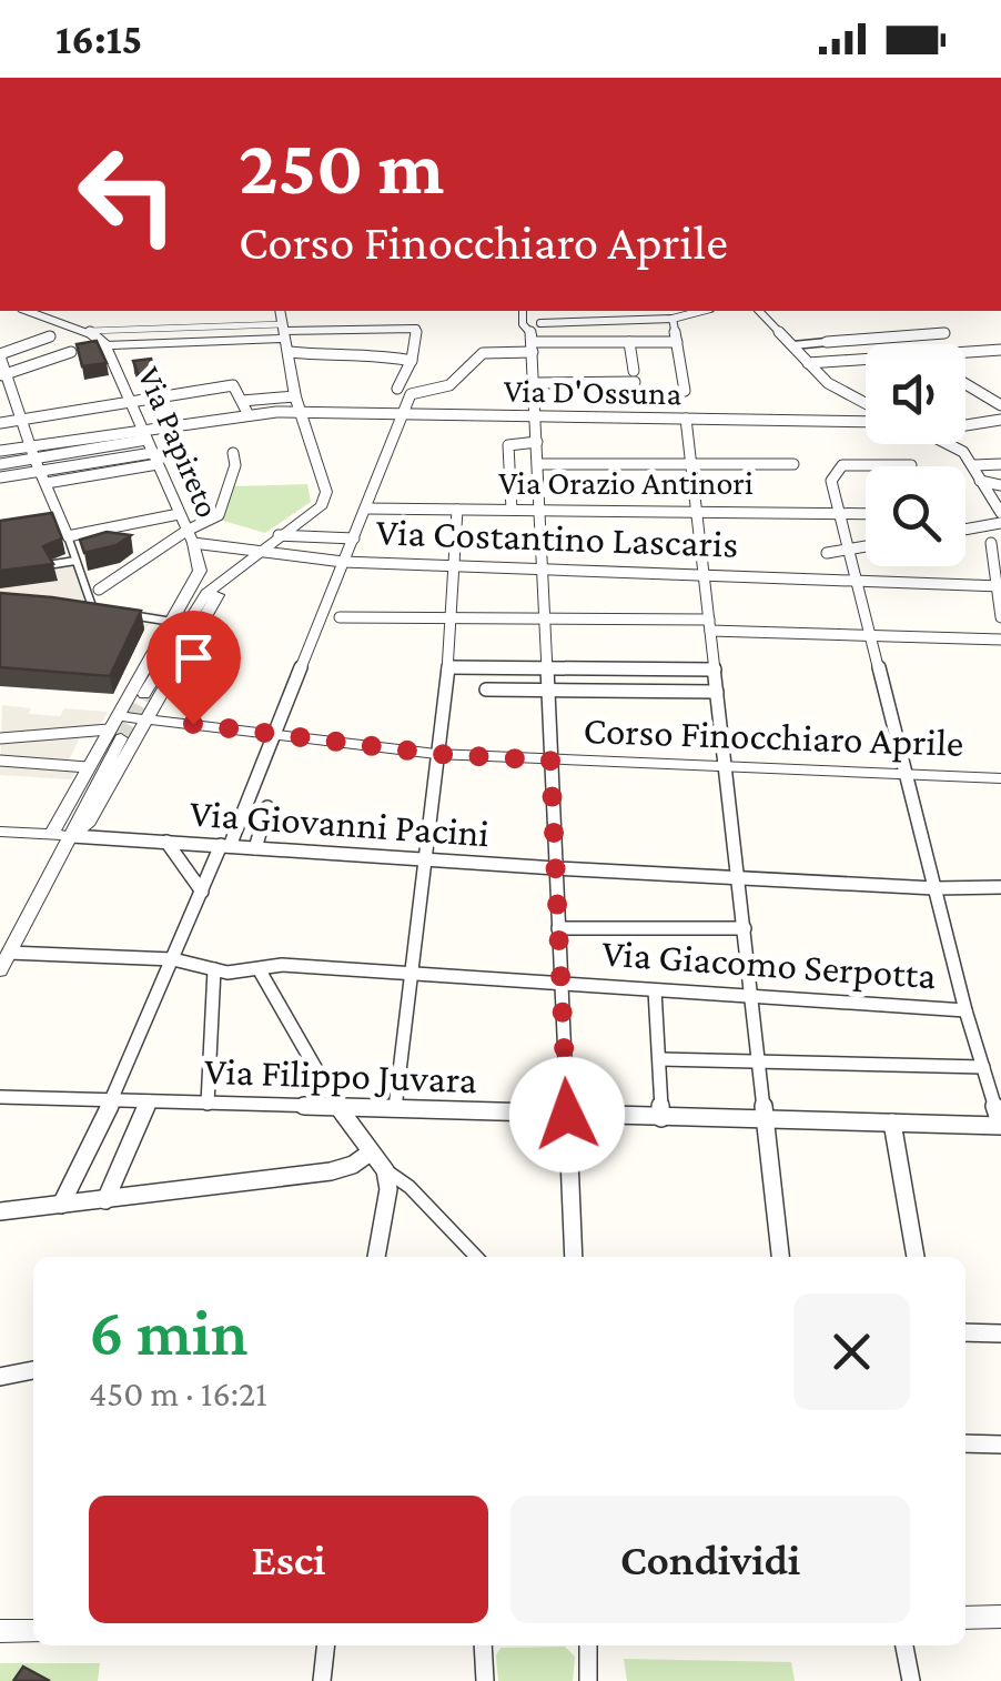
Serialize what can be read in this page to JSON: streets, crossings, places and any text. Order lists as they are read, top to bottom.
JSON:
{
  "streets": {
    "street": [
      "Via D'Ossuna",
      "Via Papireto",
      "Via Orazio Antinori",
      "Via Costantino Lascaris",
      "Corso Finocchiaro Aprile",
      "Via Giovanni Pacini",
      "Via Giacomo Serpotta",
      "Via Filippo Juvara"
    ]
  },
  "crossings": [
    ["Via D'Ossuna", "Via Papireto"],
    ["Via Papireto", "Via Costantino Lascaris"]
  ],
  "page": {
    "status": "16:15",
    "turn": ["250 m", "Corso Finocchiaro Aprile"],
    "heading": ["6 min", "450 m · 16:21"],
    "buttons": ["Esci", "Condividi"]
  }
}
